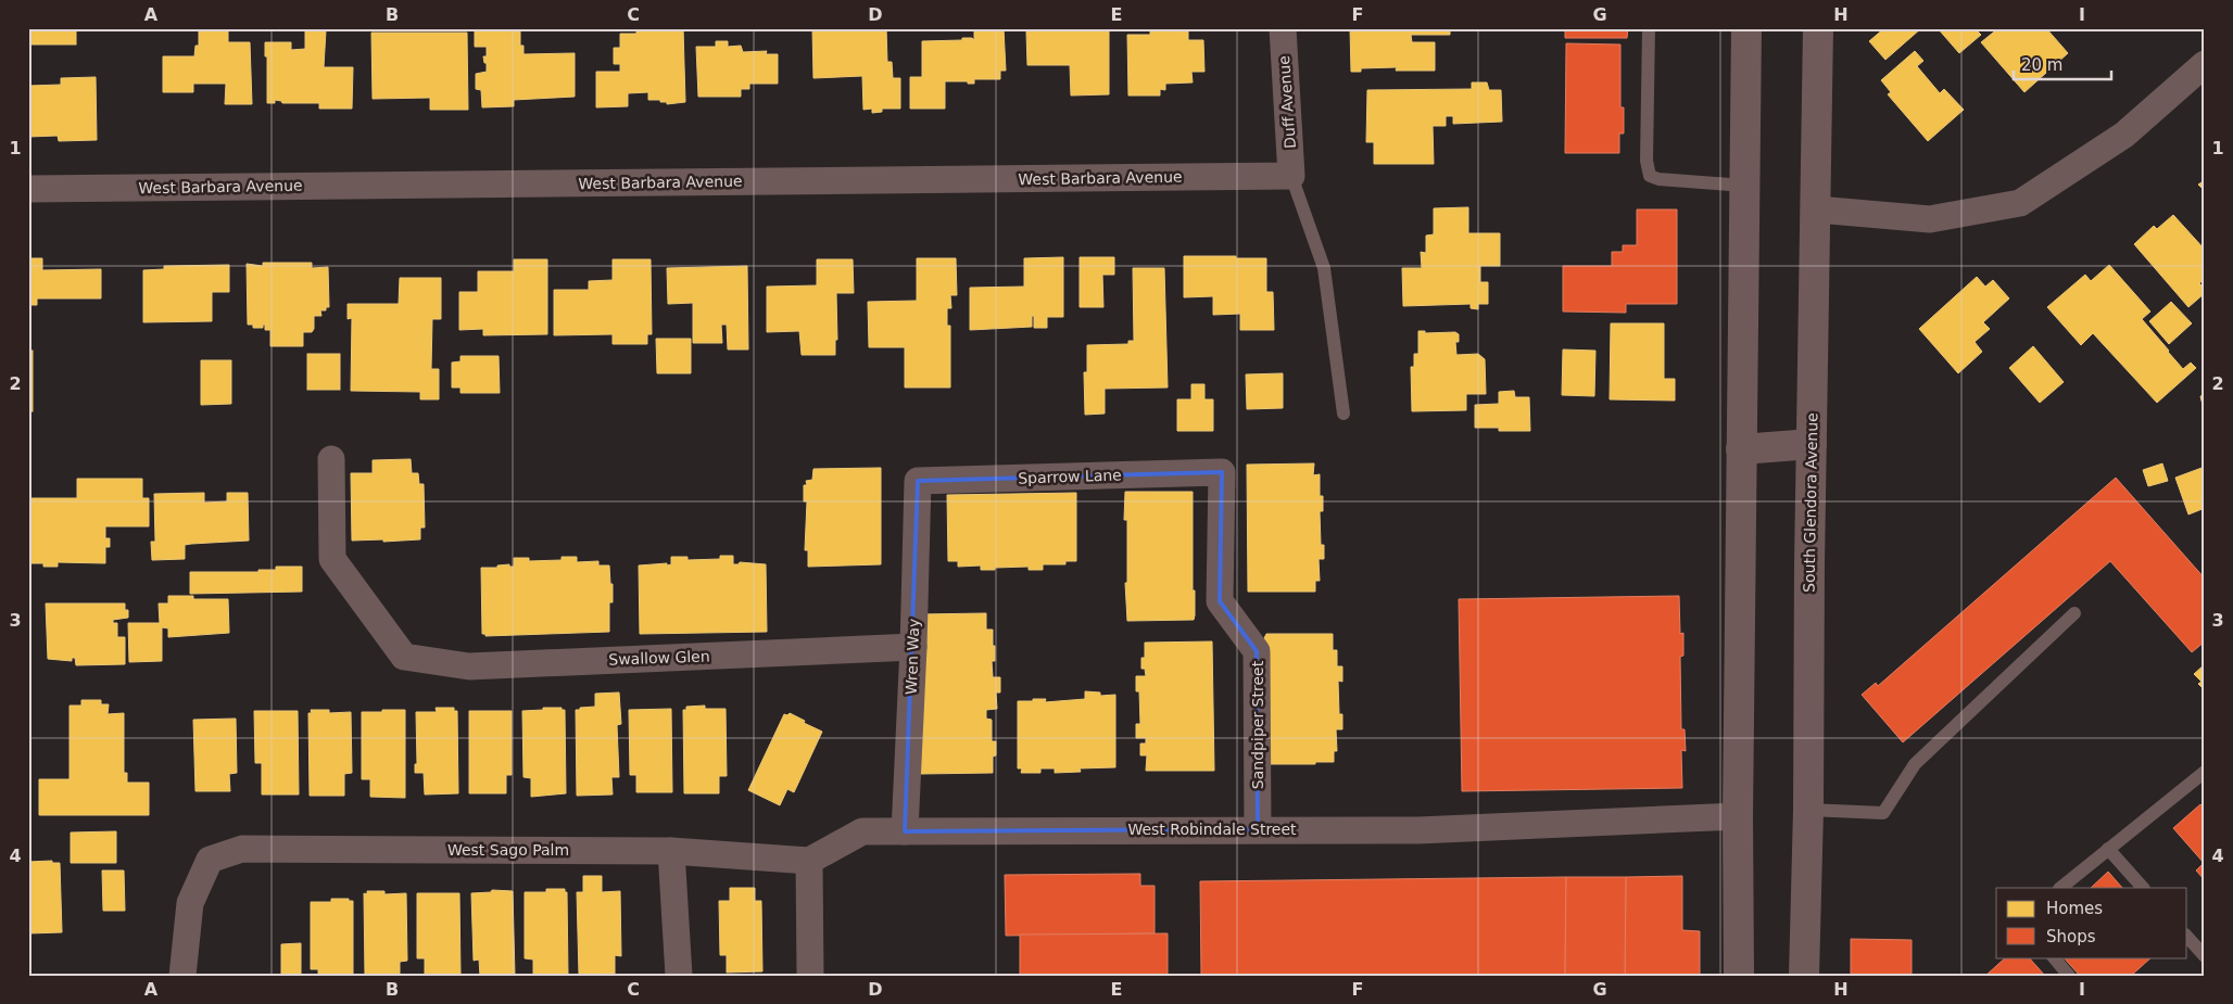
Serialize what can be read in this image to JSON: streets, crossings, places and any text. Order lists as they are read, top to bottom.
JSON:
{
  "streets": {
    "main road": ["South Glendora Avenue"],
    "street": [
      "Duff Avenue",
      "West Barbara Avenue",
      "Sparrow Lane",
      "Wren Way",
      "Swallow Glen",
      "Sandpiper Street",
      "West Robindale Street",
      "West Sago Palm"
    ]
  },
  "crossings": [
    ["Duff Avenue", "West Barbara Avenue"],
    ["Sparrow Lane", "Wren Way"],
    ["Sparrow Lane", "Sandpiper Street"],
    ["Wren Way", "Swallow Glen"],
    ["Wren Way", "West Robindale Street"],
    ["Sandpiper Street", "West Robindale Street"],
    ["West Robindale Street", "West Sago Palm"]
  ],
  "legend": ["Homes", "Shops"],
  "scale_bar": "20 m",
  "grid": {
    "columns": [
      "A",
      "B",
      "C",
      "D",
      "E",
      "F",
      "G",
      "H",
      "I"
    ],
    "rows": [
      "1",
      "2",
      "3",
      "4"
    ]
  }
}
